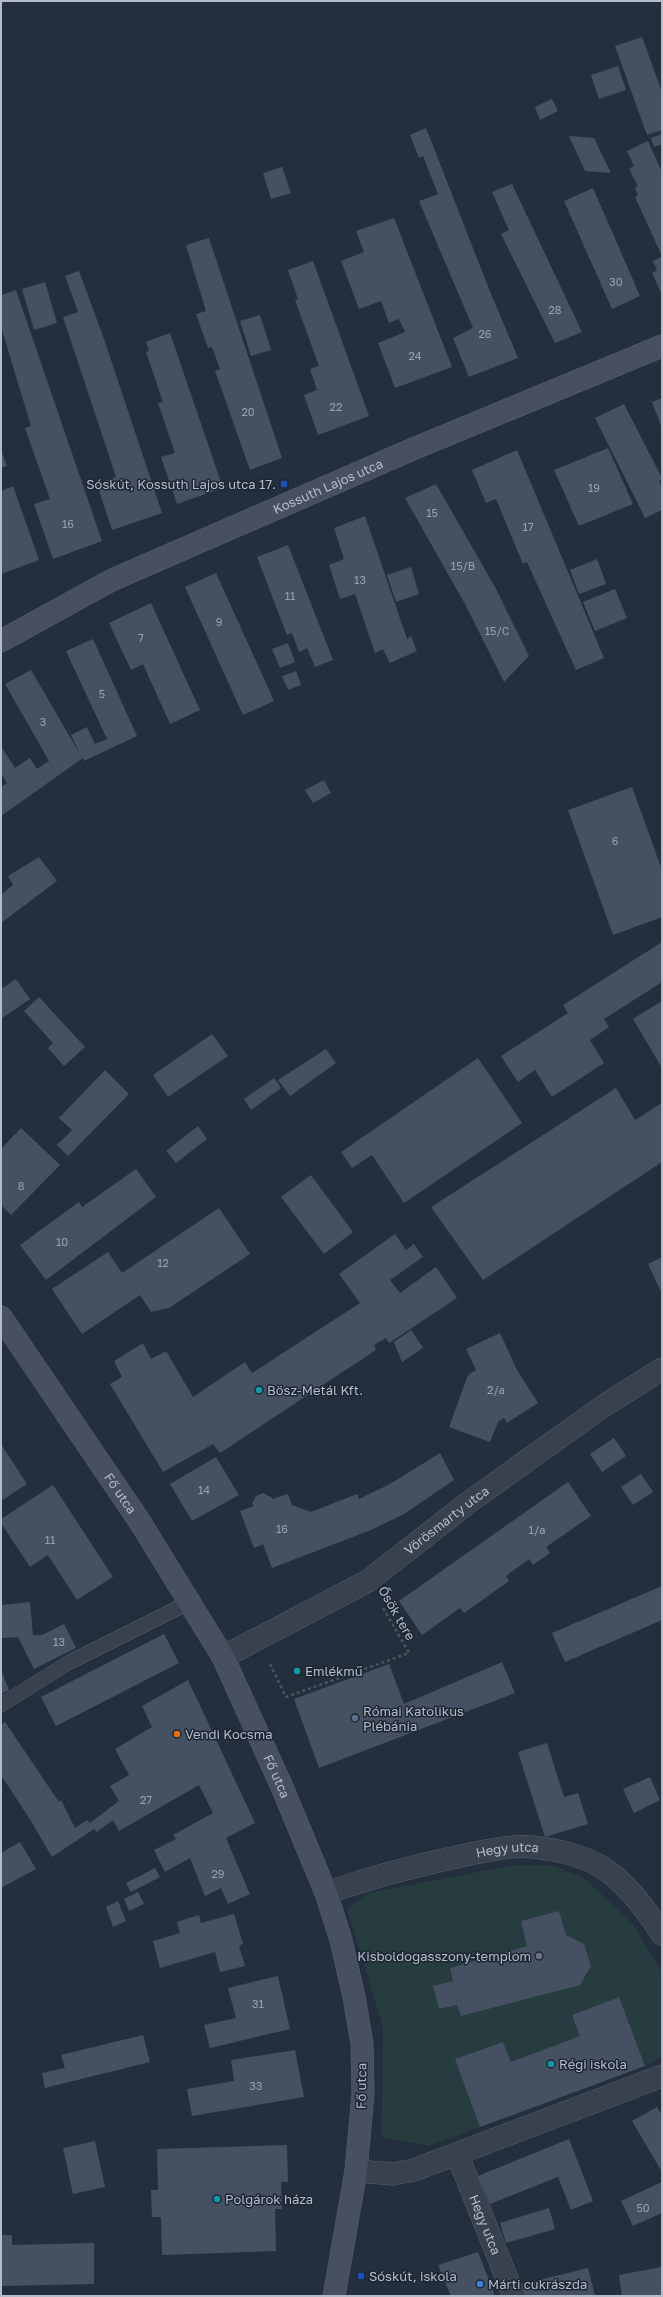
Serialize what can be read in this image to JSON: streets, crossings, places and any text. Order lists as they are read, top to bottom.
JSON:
{
  "streets": {
    "street": [
      "Kossuth Lajos utca",
      "Fő utca",
      "Vörösmarty utca",
      "Hegy utca"
    ],
    "path": ["Ősök tere"]
  },
  "crossings": [
    ["Fő utca", "Vörösmarty utca"],
    ["Fő utca", "Hegy utca"],
    ["Vörösmarty utca", "Ősök tere"]
  ],
  "places": {
    "transit": ["Sóskút, Kossuth Lajos utca 17.", "Sóskút, iskola"],
    "other": [
      "Bösz-Metál Kft.",
      "Emlékmű",
      "Római Katolikus Plébánia",
      "Vendi Kocsma",
      "Kisboldogasszony-templom",
      "Régi iskola",
      "Polgárok háza",
      "Márti cukrászda"
    ]
  },
  "house_numbers": [
    "30",
    "28",
    "26",
    "24",
    "22",
    "20",
    "19",
    "15",
    "16",
    "17",
    "15/B",
    "13",
    "11",
    "9",
    "15/C",
    "7",
    "5",
    "3",
    "6",
    "8",
    "10",
    "12",
    "2/a",
    "14",
    "16",
    "1/a",
    "11",
    "13",
    "27",
    "29",
    "31",
    "33",
    "50"
  ]
}
